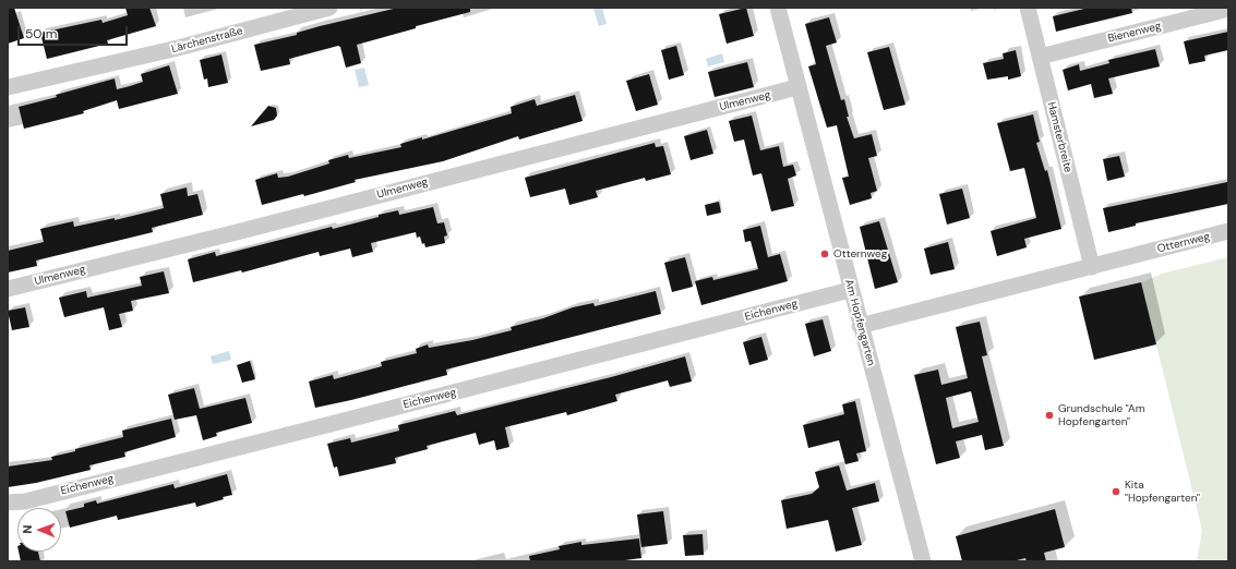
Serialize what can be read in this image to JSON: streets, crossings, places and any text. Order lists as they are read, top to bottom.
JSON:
{
  "streets": {
    "street": [
      "Bienenweg",
      "Lärchenstraße",
      "Ulmenweg",
      "Hamsterbreite",
      "Otternweg",
      "Eichenweg",
      "Am Hopfengarten"
    ]
  },
  "crossings": [
    ["Bienenweg", "Hamsterbreite"],
    ["Ulmenweg", "Am Hopfengarten"],
    ["Hamsterbreite", "Otternweg"],
    ["Otternweg", "Am Hopfengarten"],
    ["Eichenweg", "Am Hopfengarten"]
  ],
  "places": ["Otternweg", "Grundschule \"Am Hopfengarten\"", "Kita \"Hopfengarten\""],
  "scale_bar": "50 m",
  "north": "left"
}
